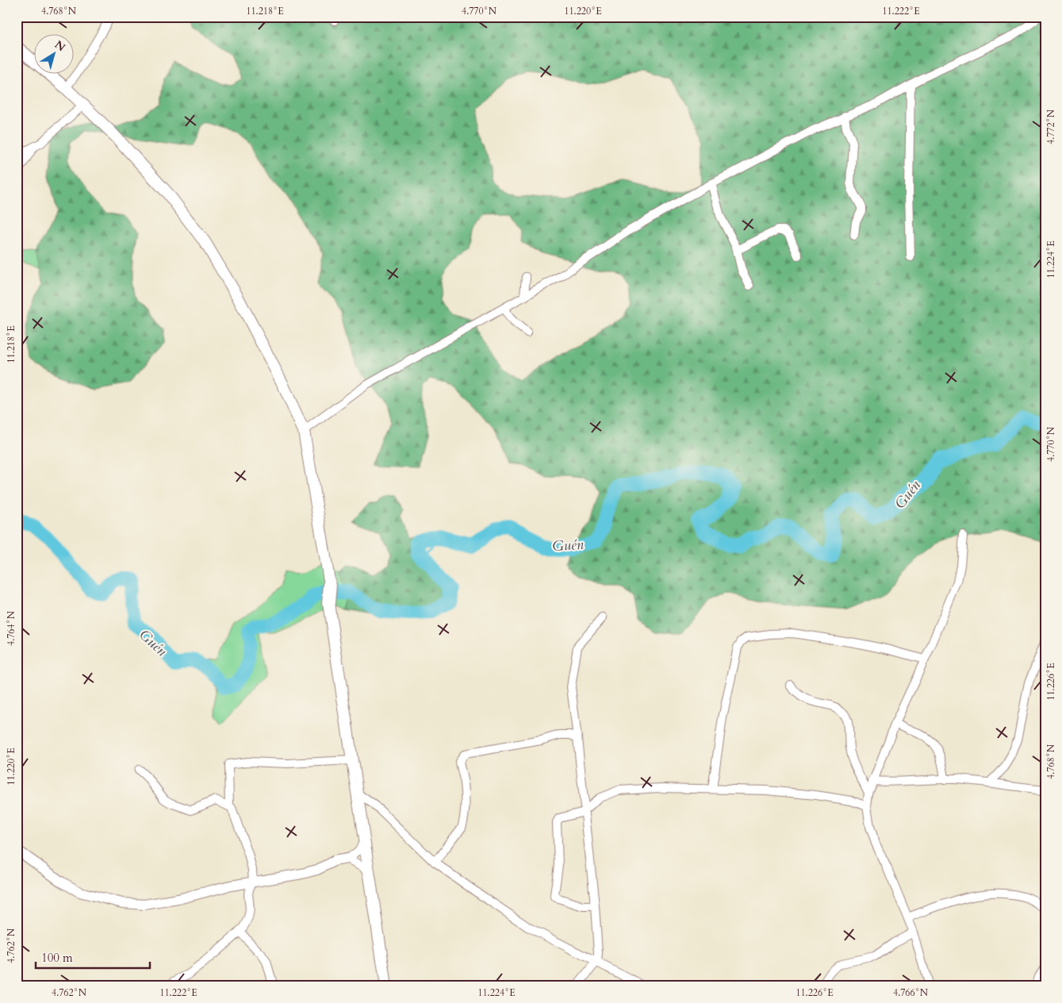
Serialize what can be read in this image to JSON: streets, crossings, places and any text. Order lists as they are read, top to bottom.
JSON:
{
  "water": ["Guén"],
  "scale_bar": "100 m",
  "north": "top right",
  "coordinates": [
    "4.768°N",
    "11.218°E",
    "4.770°N",
    "11.220°E",
    "11.222°E",
    "4.772°N",
    "11.224°E",
    "4.764°N",
    "11.226°E",
    "4.762°N",
    "4.766°N"
  ]
}
